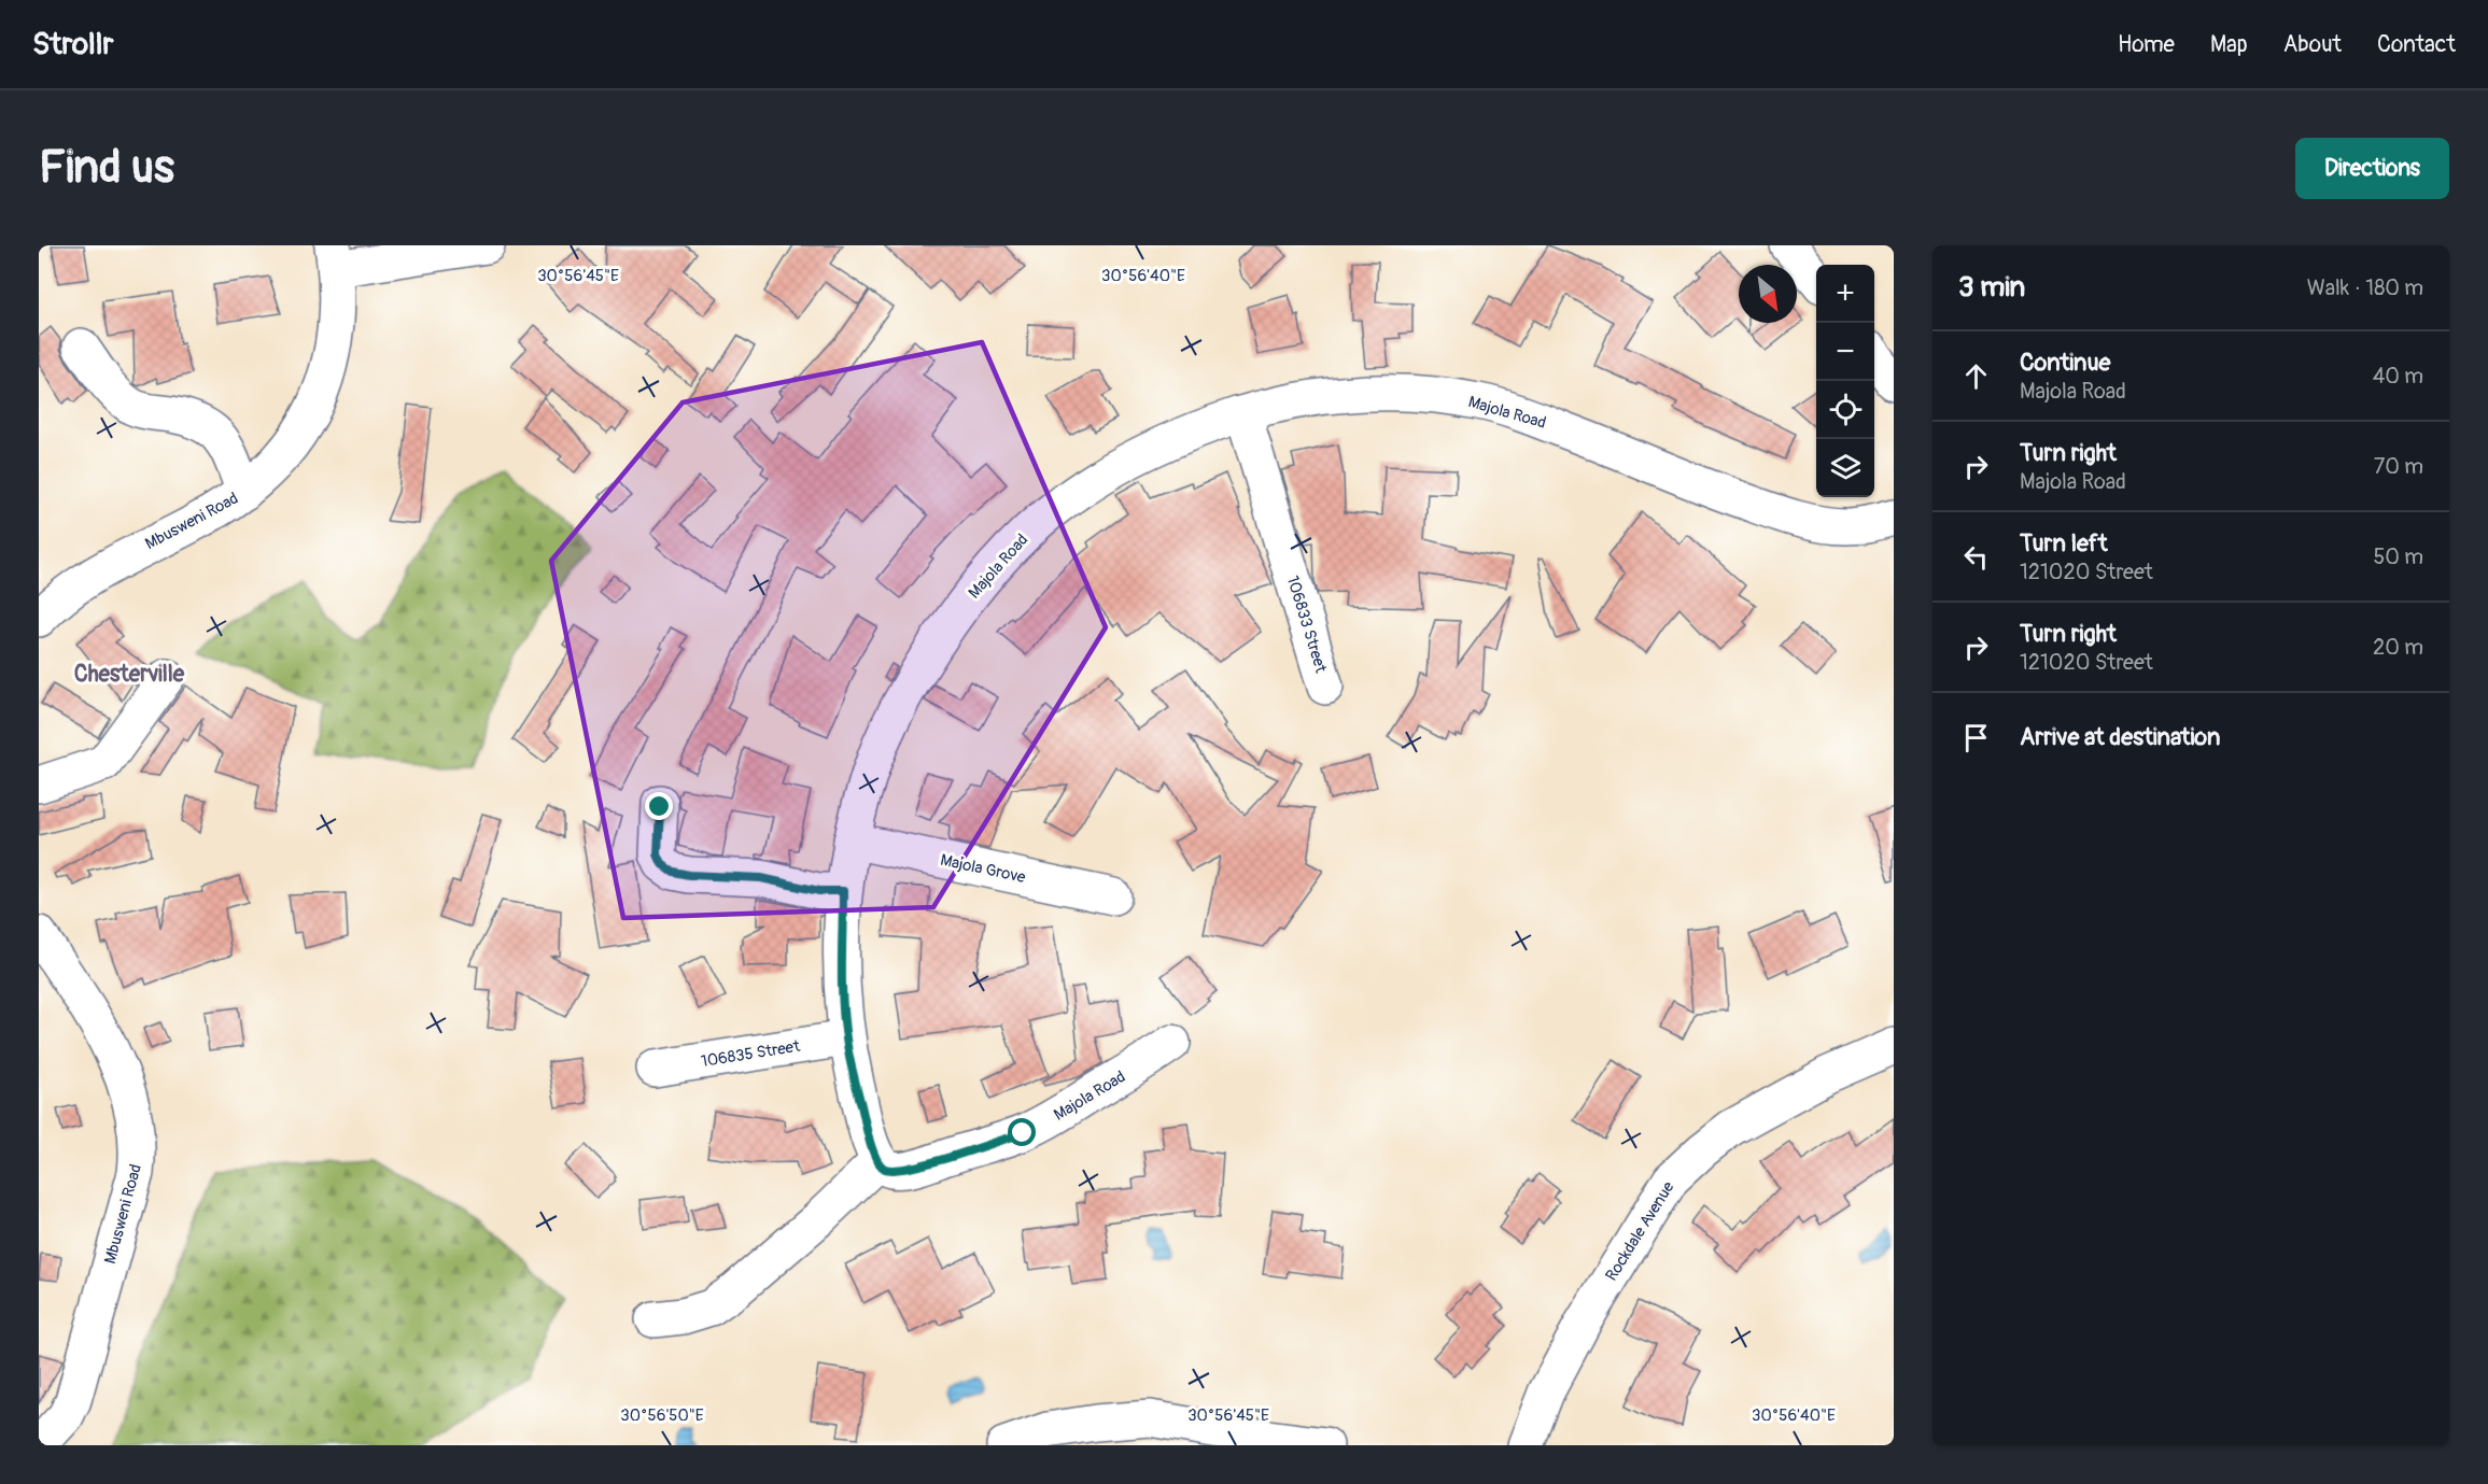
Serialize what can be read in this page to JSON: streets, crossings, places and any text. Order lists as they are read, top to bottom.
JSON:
{
  "streets": {
    "street": [
      "Majola Road",
      "Mbusweni Road",
      "106833 Street",
      "Majola Grove",
      "106835 Street",
      "Rockdale Avenue"
    ]
  },
  "crossings": [
    ["Majola Road", "106833 Street"],
    ["Majola Road", "Majola Grove"],
    ["Majola Road", "106835 Street"]
  ],
  "districts": ["Chesterville"],
  "north": "bottom right",
  "page": {
    "header": "Strollr",
    "nav": [
      "Home",
      "Map",
      "About",
      "Contact"
    ],
    "buttons": "Directions",
    "title": "Find us",
    "heading": ["3 min", "Walk · 180 m"],
    "map_buttons": ["+", "−"],
    "list": [
      ["Continue", "Majola Road", "40 m"],
      ["Turn right", "Majola Road", "70 m"],
      ["Turn left", "121020 Street", "50 m"],
      ["Turn right", "121020 Street", "20 m"],
      "Arrive at destination"
    ]
  },
  "coordinates": ["30°56'45\"E", "30°56'40\"E", "30°56'50\"E"]
}
